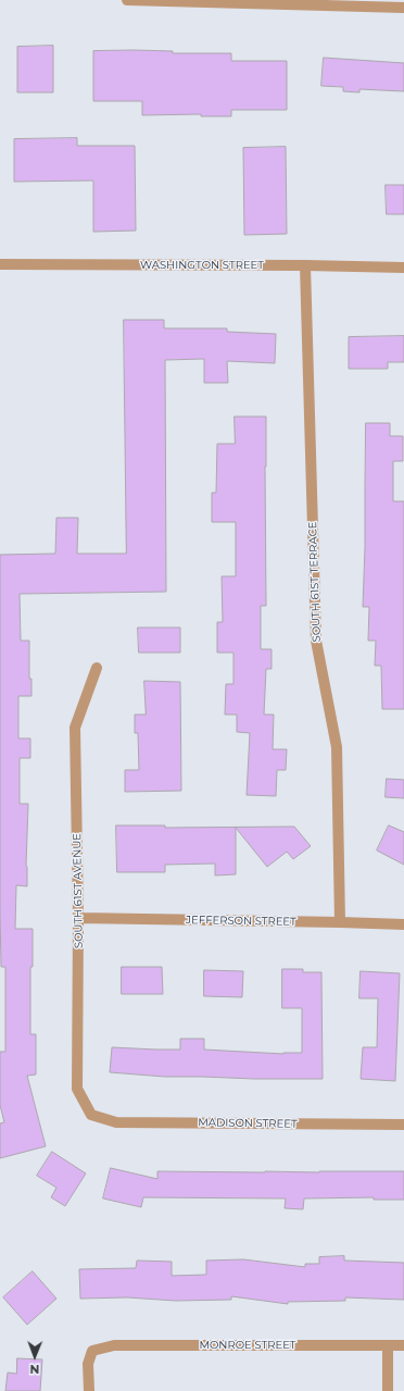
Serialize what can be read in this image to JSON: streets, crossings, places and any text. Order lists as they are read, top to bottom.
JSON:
{
  "streets": {
    "street": [
      "WASHINGTON STREET",
      "SOUTH 61ST TERRACE",
      "SOUTH 61ST AVENUE",
      "JEFFERSON STREET",
      "MADISON STREET",
      "MONROE STREET"
    ]
  },
  "crossings": [
    ["WASHINGTON STREET", "SOUTH 61ST TERRACE"],
    ["SOUTH 61ST TERRACE", "JEFFERSON STREET"],
    ["SOUTH 61ST AVENUE", "JEFFERSON STREET"],
    ["SOUTH 61ST AVENUE", "MADISON STREET"]
  ],
  "north": "bottom"
}
